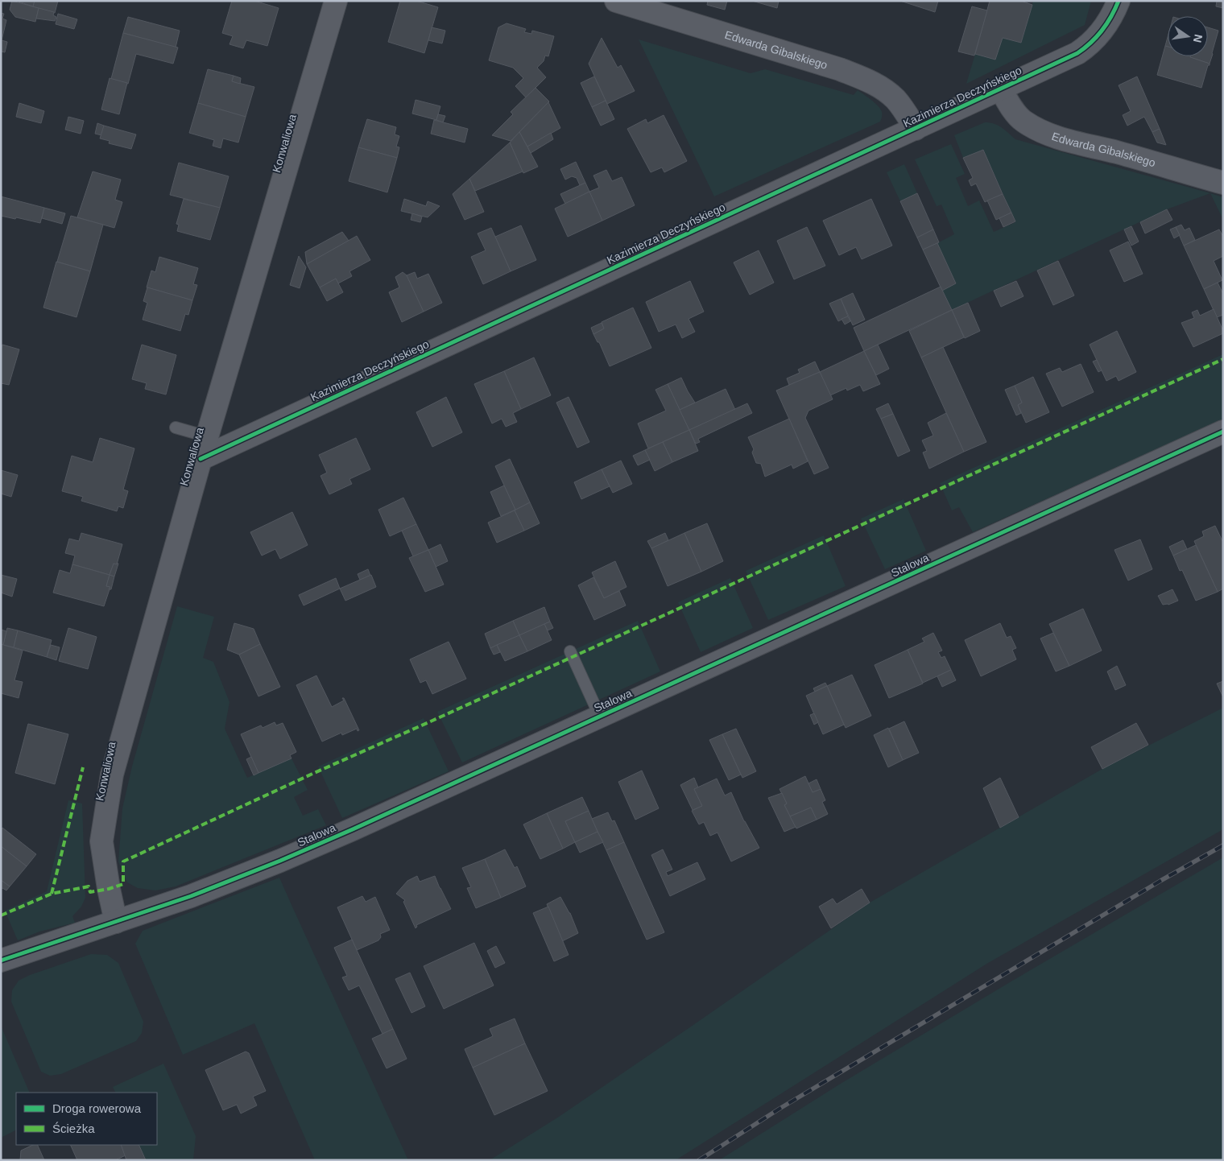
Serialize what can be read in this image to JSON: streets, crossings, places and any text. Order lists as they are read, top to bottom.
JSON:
{
  "streets": {
    "street": [
      "Edwarda Gibalskiego",
      "Kazimierza Deczyńskiego",
      "Konwaliowa",
      "Stalowa"
    ]
  },
  "crossings": [
    ["Edwarda Gibalskiego", "Kazimierza Deczyńskiego"],
    ["Kazimierza Deczyńskiego", "Konwaliowa"],
    ["Konwaliowa", "Stalowa"]
  ],
  "legend": ["Droga rowerowa", "Ścieżka"],
  "north": "right"
}
